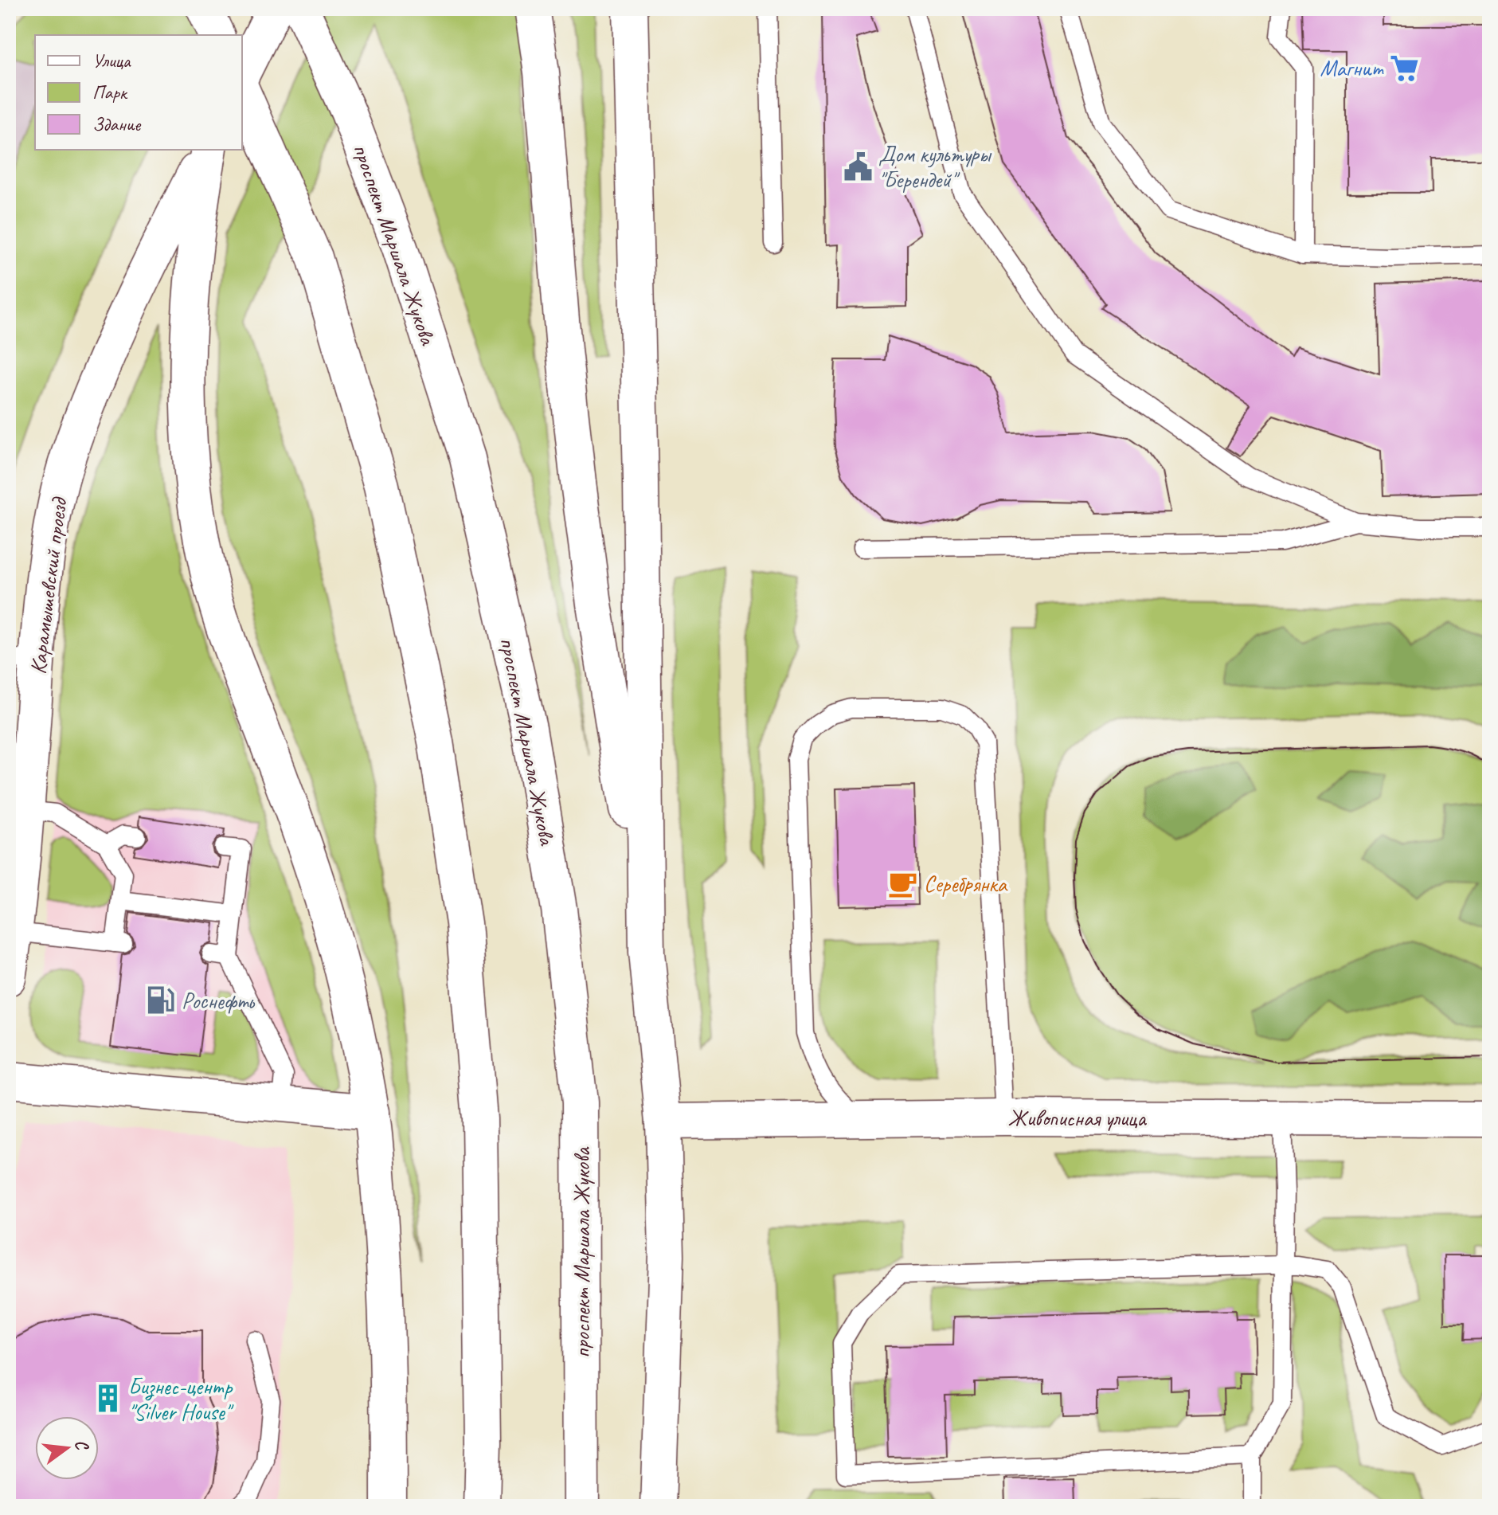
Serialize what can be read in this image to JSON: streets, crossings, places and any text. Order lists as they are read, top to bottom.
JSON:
{
  "streets": {
    "main road": ["проспект Маршала Жукова", "Карамышевский проезд", "Живописная улица"]
  },
  "places": {
    "supermarket": ["Магнит"],
    "public building": ["Дом культуры \"Берендей\""],
    "cafe": ["Серебрянка"],
    "fuel station": ["Роснефть"],
    "building": ["Бизнес-центр \"Silver House\""]
  },
  "legend": ["Улица", "Парк", "Здание"],
  "north": "right"
}
